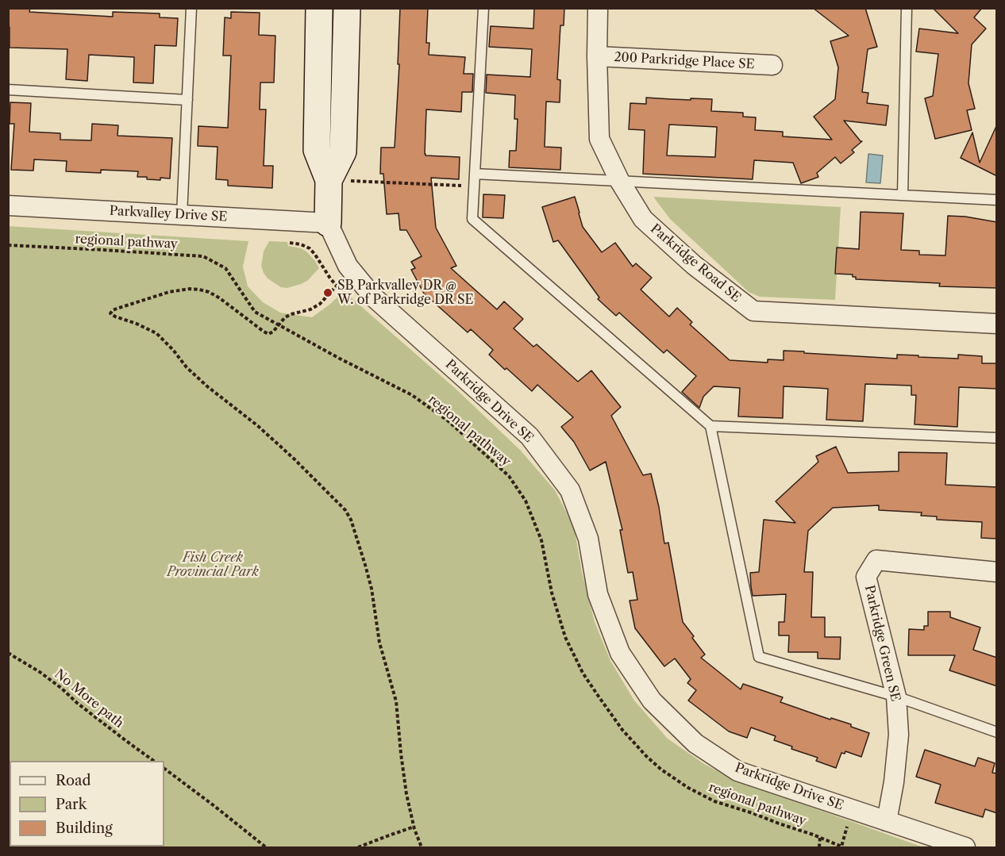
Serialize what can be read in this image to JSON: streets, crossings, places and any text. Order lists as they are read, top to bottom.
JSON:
{
  "streets": {
    "street": [
      "200 Parkridge Place SE",
      "Parkvalley Drive SE",
      "Parkridge Road SE",
      "Parkridge Drive SE",
      "Parkridge Green SE"
    ],
    "path": ["regional pathway", "No More path"]
  },
  "crossings": [
    ["200 Parkridge Place SE", "Parkridge Road SE"],
    ["Parkvalley Drive SE", "Parkridge Drive SE"],
    ["regional pathway", "Parkridge Drive SE"],
    ["Parkridge Drive SE", "Parkridge Green SE"]
  ],
  "parks": ["Fish Creek Provincial Park"],
  "places": ["SB Parkvalley DR @ W. of Parkridge DR SE"],
  "legend": ["Road", "Park", "Building"]
}
